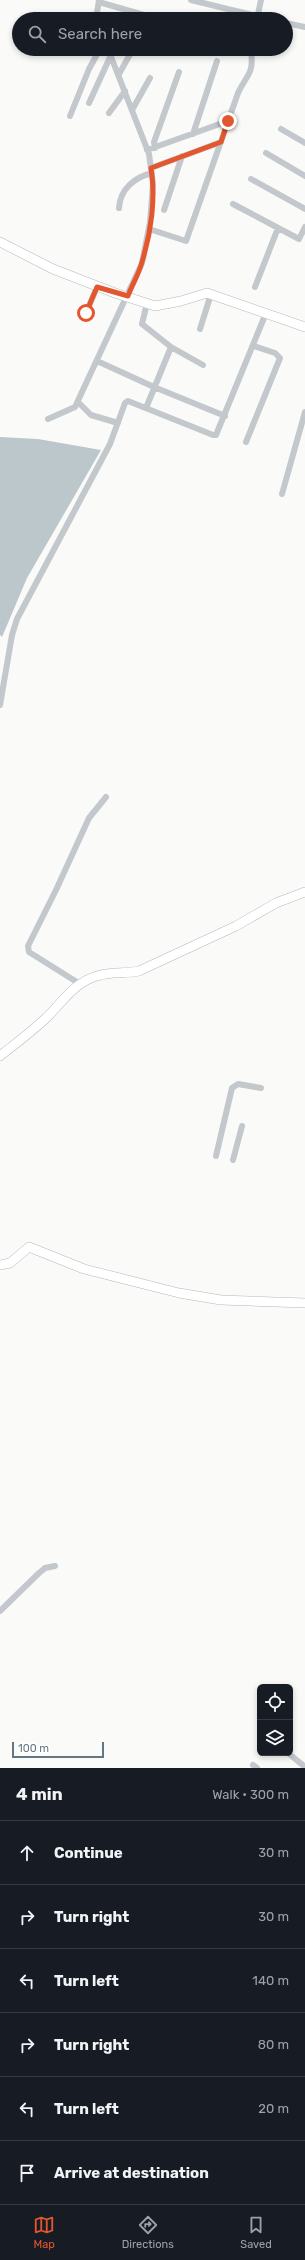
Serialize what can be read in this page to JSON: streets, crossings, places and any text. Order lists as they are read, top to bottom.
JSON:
{
  "scale_bar": "100 m",
  "page": {
    "search": "Search here",
    "scale": "100 m",
    "heading": ["4 min", "Walk · 300 m"],
    "list": [
      ["Continue", "30 m"],
      ["Turn right", "30 m"],
      ["Turn left", "140 m"],
      ["Turn right", "80 m"],
      ["Turn left", "20 m"],
      "Arrive at destination"
    ],
    "nav": ["Map", "Directions", "Saved"]
  }
}
